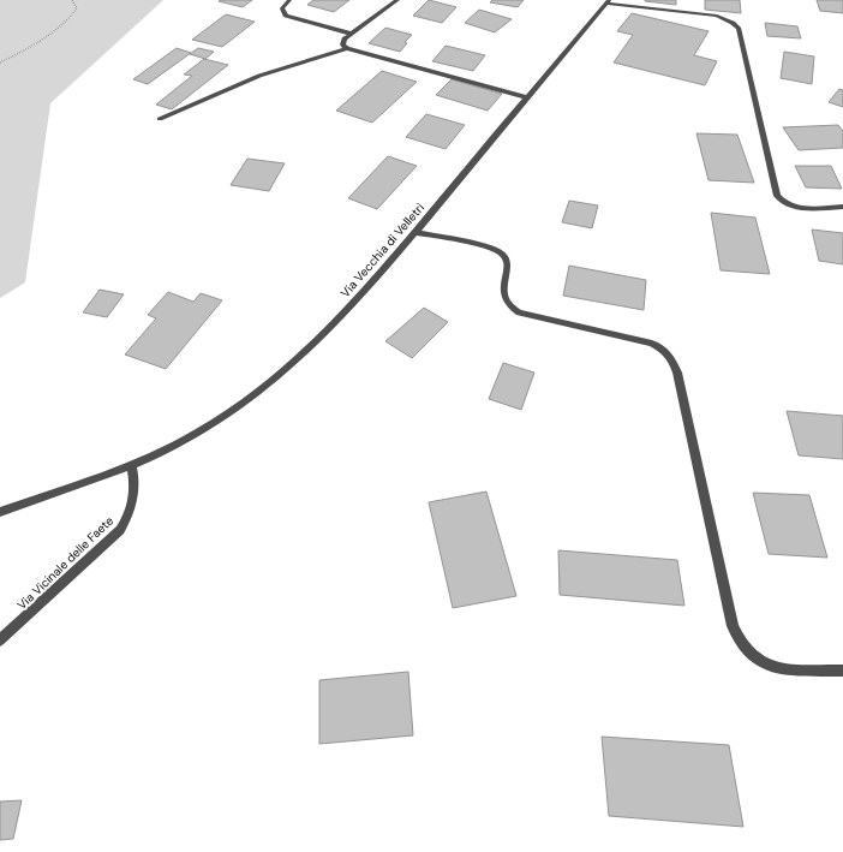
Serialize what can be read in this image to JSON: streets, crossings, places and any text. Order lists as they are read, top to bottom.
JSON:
{
  "streets": {
    "street": ["Via Vecchia di Velletri", "Via Vicinale delle Faete"]
  },
  "crossings": [
    ["Via Vecchia di Velletri", "Via Vicinale delle Faete"]
  ]
}
